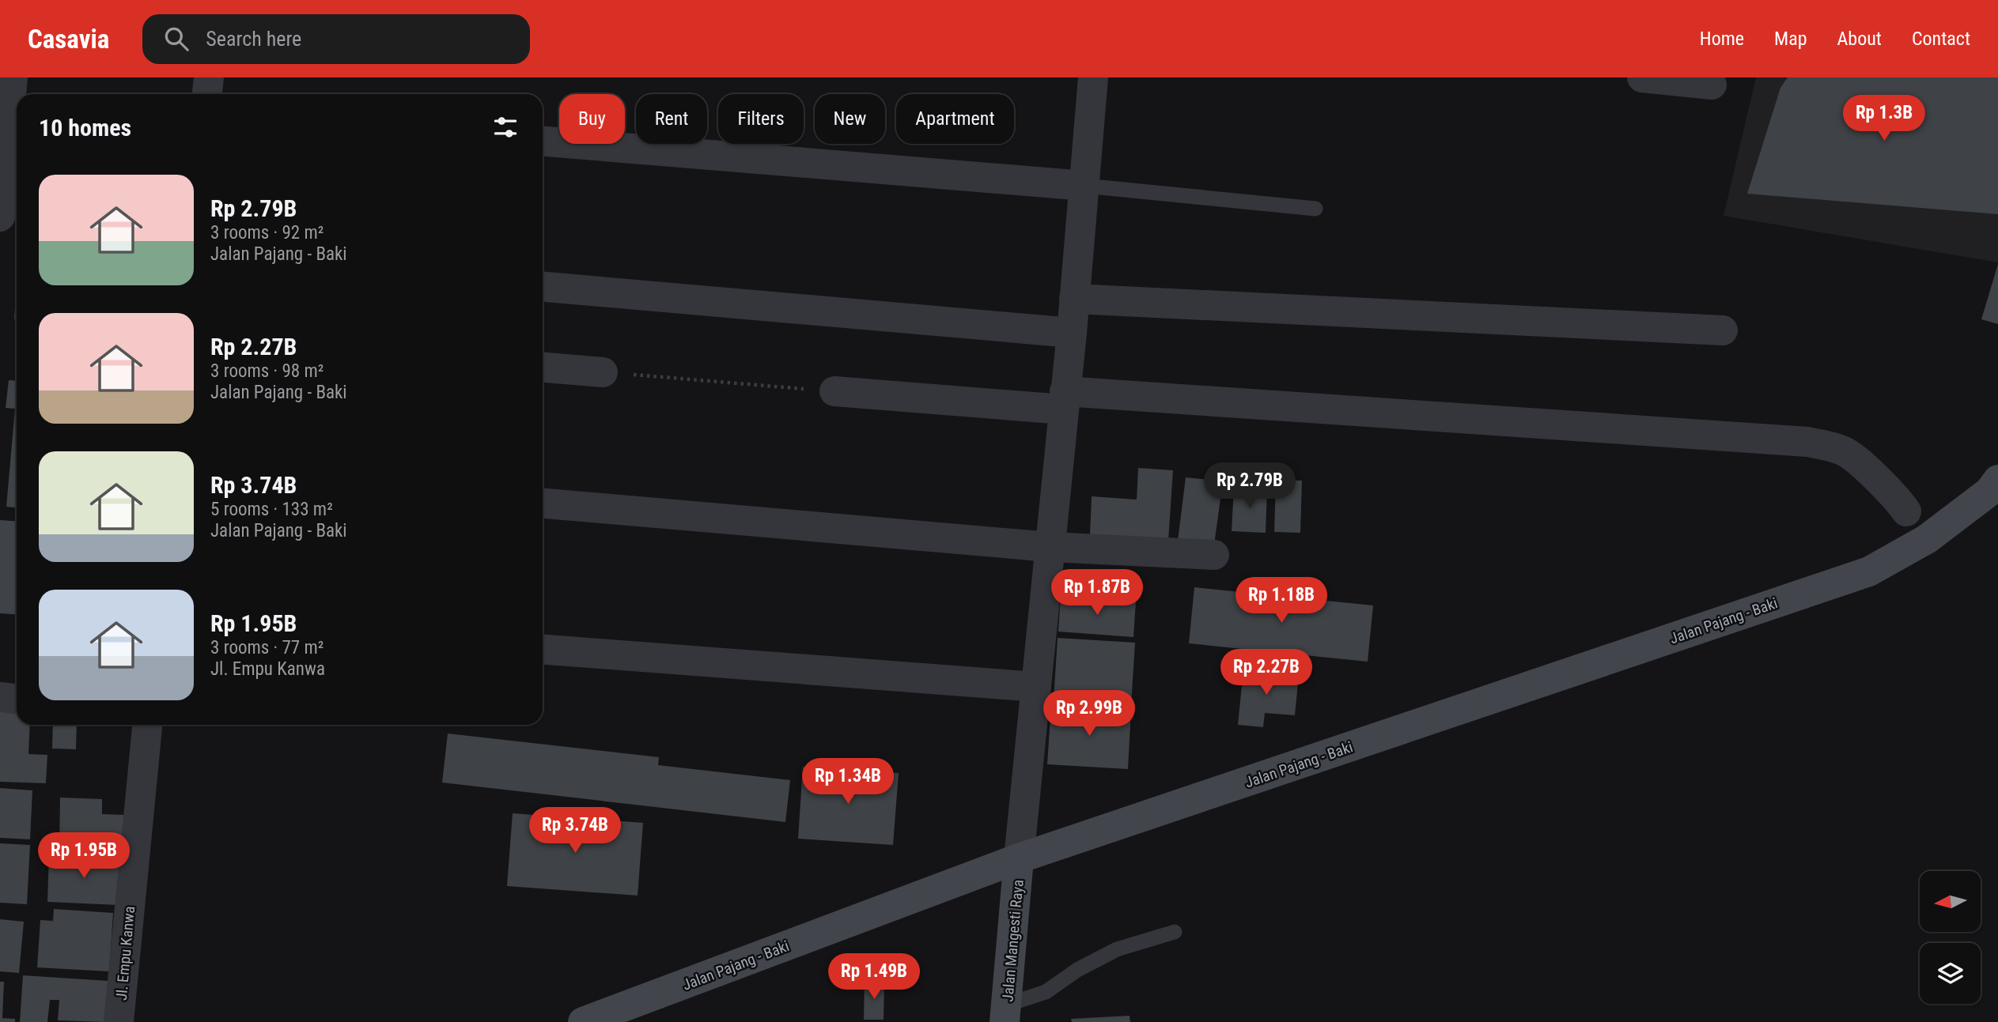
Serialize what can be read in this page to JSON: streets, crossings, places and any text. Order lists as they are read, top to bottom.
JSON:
{
  "streets": {
    "main road": ["Jalan Pajang - Baki", "Jalan Mangesti Raya"],
    "street": ["Jl. Empu Kanwa"]
  },
  "crossings": [
    ["Jalan Pajang - Baki", "Jalan Mangesti Raya"]
  ],
  "north": "left",
  "page": {
    "header": "Casavia",
    "search": "Search here",
    "nav": [
      "Home",
      "Map",
      "About",
      "Contact"
    ],
    "chip": [
      "Buy",
      "Rent",
      "Filters",
      "New",
      "Apartment"
    ],
    "heading": "10 homes",
    "price": [
      "Rp 1.3B",
      "Rp 2.79B",
      "Rp 1.87B",
      "Rp 1.18B",
      "Rp 2.27B",
      "Rp 2.99B",
      "Rp 1.34B",
      "Rp 3.74B",
      "Rp 1.95B",
      "Rp 1.49B"
    ],
    "list": [
      {
        "name": "Rp 2.79B",
        "note": "3 rooms · 92 m² · Jalan Pajang - Baki"
      },
      {
        "name": "Rp 2.27B",
        "note": "3 rooms · 98 m² · Jalan Pajang - Baki"
      },
      {
        "name": "Rp 3.74B",
        "note": "5 rooms · 133 m² · Jalan Pajang - Baki"
      },
      {
        "name": "Rp 1.95B",
        "note": "3 rooms · 77 m² · Jl. Empu Kanwa"
      }
    ]
  }
}
